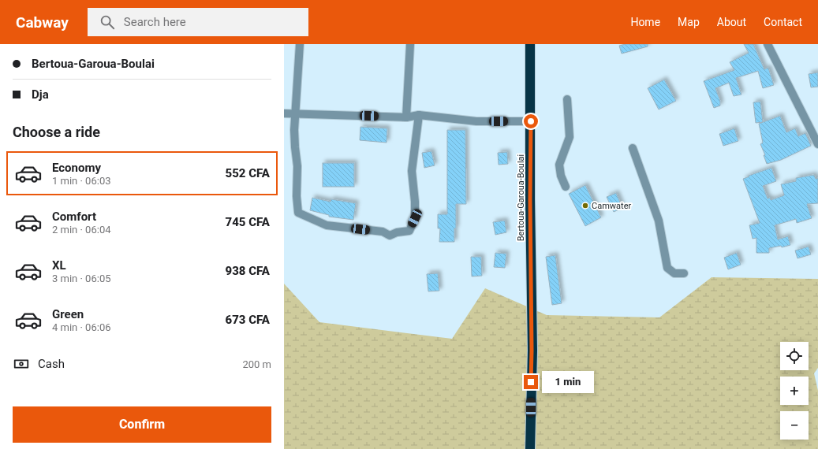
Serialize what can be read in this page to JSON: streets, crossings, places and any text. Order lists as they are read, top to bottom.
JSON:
{
  "streets": {
    "highway": ["Bertoua-Garoua-Boulai"]
  },
  "places": ["Camwater"],
  "page": {
    "header": "Cabway",
    "search": "Search here",
    "nav": [
      "Home",
      "Map",
      "About",
      "Contact"
    ],
    "banner": ["Bertoua-Garoua-Boulai", "Dja"],
    "heading": "Choose a ride",
    "list": [
      {
        "name": "Economy",
        "note": "1 min · 06:03",
        "value": "552 CFA"
      },
      {
        "name": "Comfort",
        "note": "2 min · 06:04",
        "value": "745 CFA"
      },
      {
        "name": "XL",
        "note": "3 min · 06:05",
        "value": "938 CFA"
      },
      {
        "name": "Green",
        "note": "4 min · 06:06",
        "value": "673 CFA"
      }
    ],
    "map_buttons": ["+", "−"],
    "pay": ["Cash", "200 m"],
    "bubble": "1 min",
    "buttons": "Confirm"
  }
}
